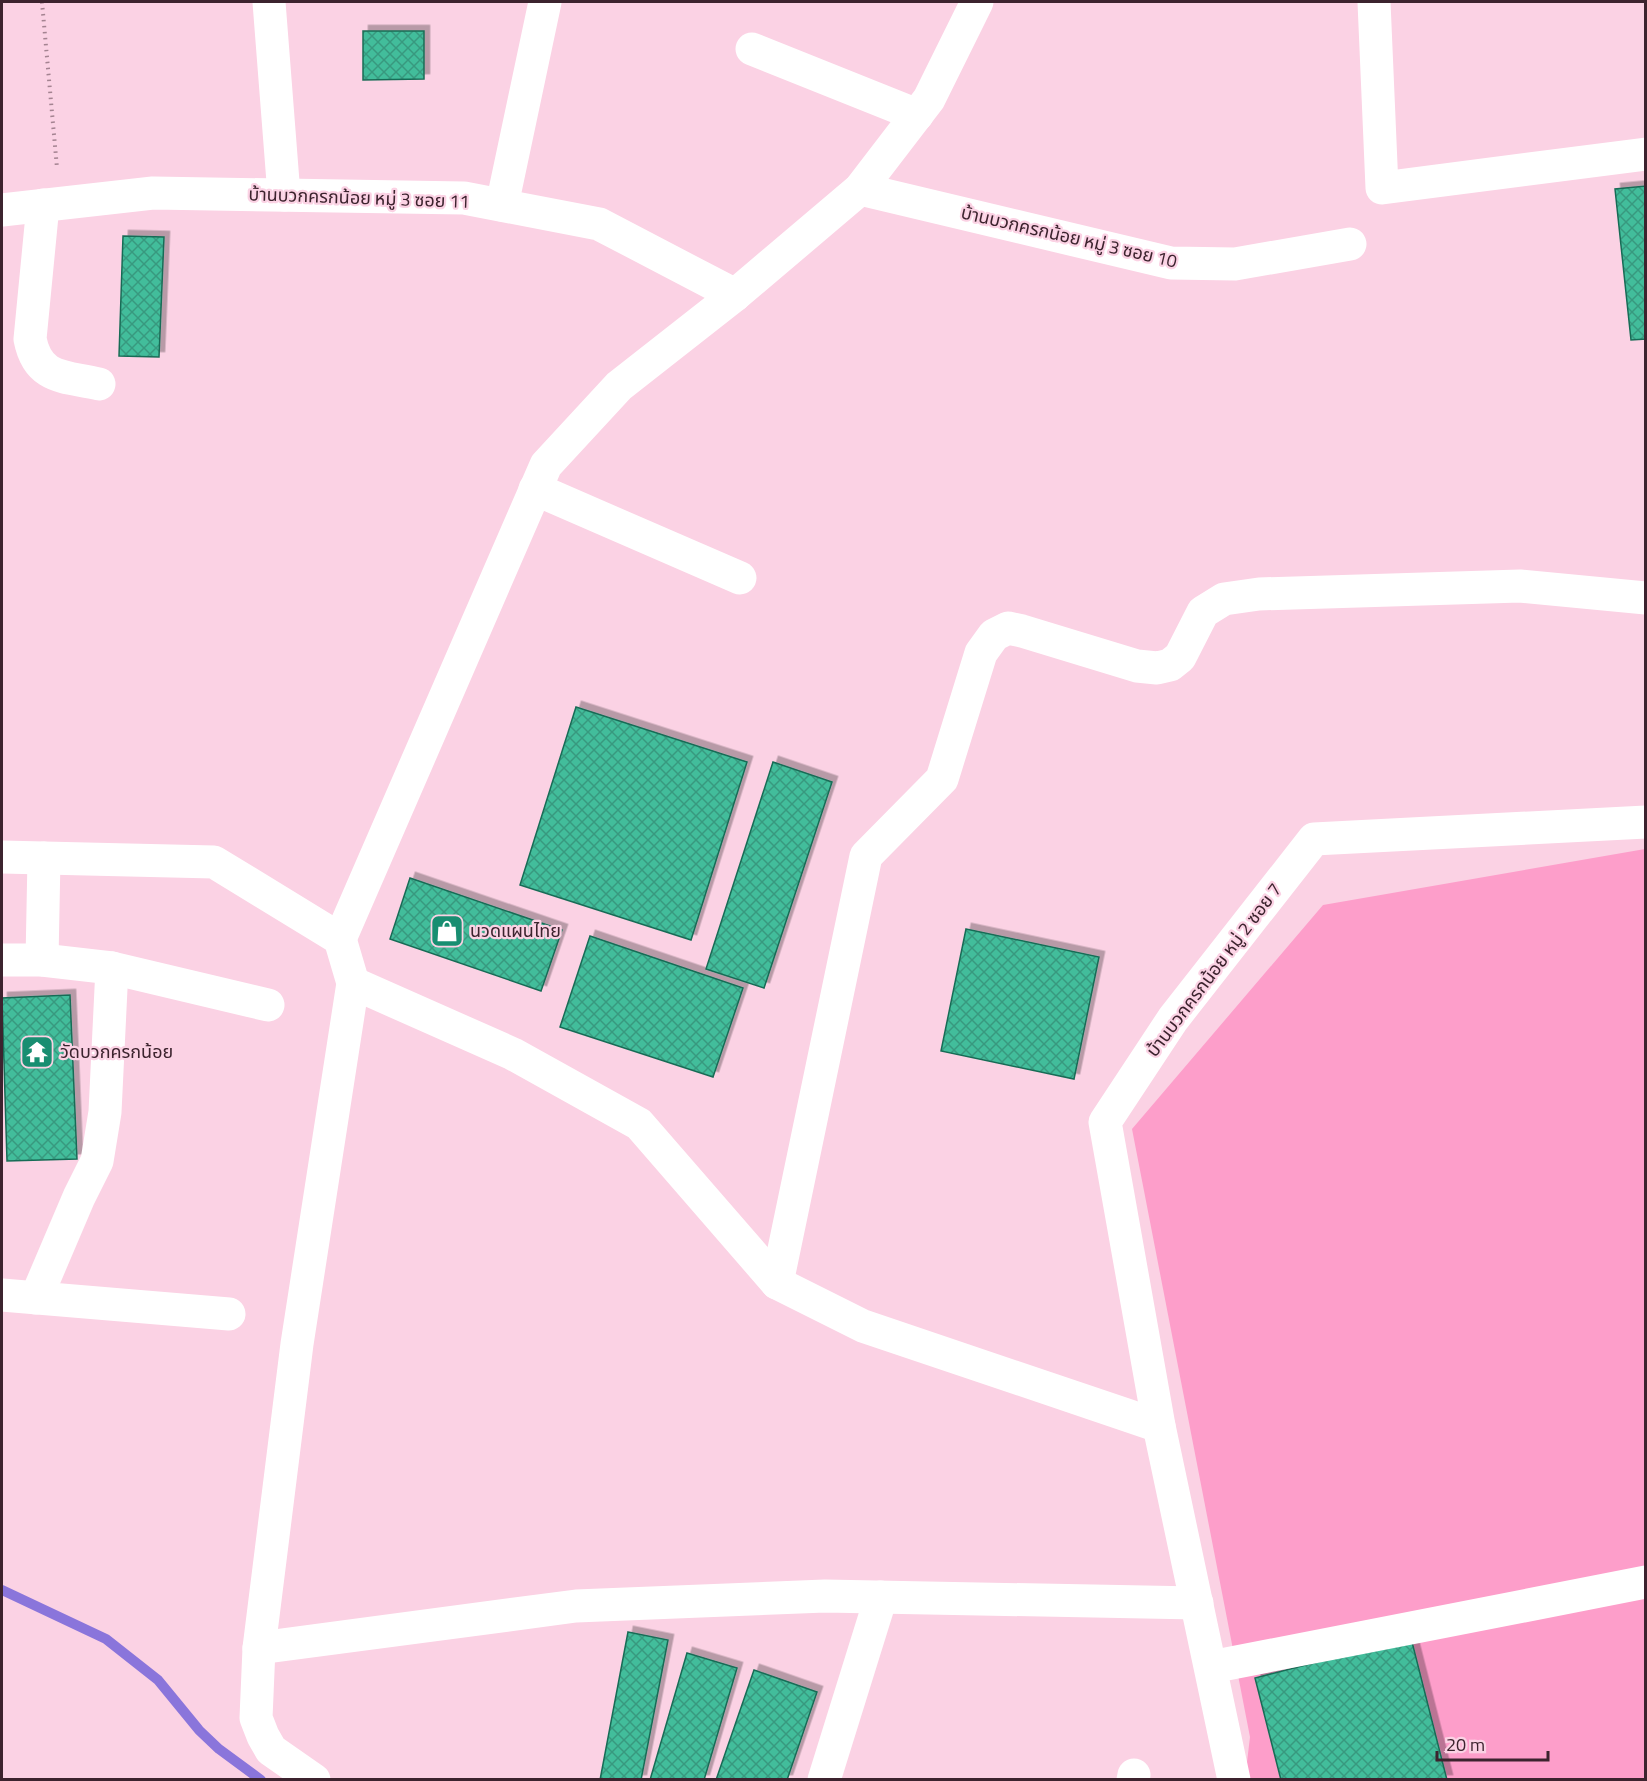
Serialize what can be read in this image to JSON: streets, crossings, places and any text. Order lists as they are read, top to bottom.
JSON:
{
  "streets": {
    "street": ["บ้านบวกครกน้อย หมู่ 3 ซอย 11", "บ้านบวกครกน้อย หมู่ 3 ซอย 10", "บ้านบวกครกน้อย หมู่ 2 ซอย 7"]
  },
  "places": {
    "shop": ["นวดแผนไทย"],
    "temple": ["วัดบวกครกน้อย"]
  },
  "scale_bar": "20 m"
}
